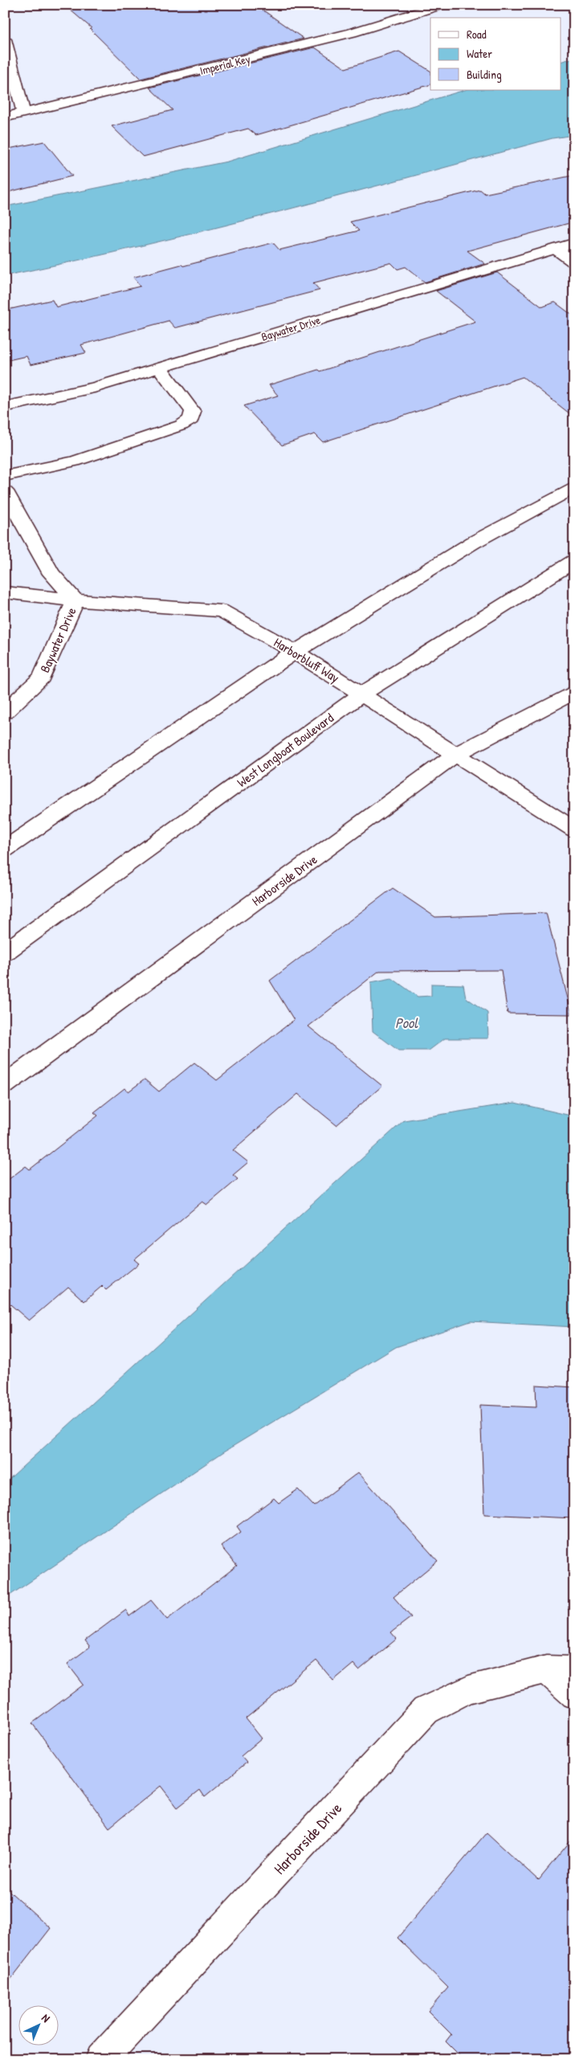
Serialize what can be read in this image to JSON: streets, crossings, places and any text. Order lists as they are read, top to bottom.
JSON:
{
  "streets": {
    "street": [
      "Imperial Key",
      "Baywater Drive",
      "Harborbluff Way",
      "West Longboat Boulevard",
      "Harborside Drive"
    ]
  },
  "crossings": [
    ["Baywater Drive", "Harborbluff Way"],
    ["Harborbluff Way", "West Longboat Boulevard"],
    ["Harborbluff Way", "Harborside Drive"]
  ],
  "water": ["Pool"],
  "legend": ["Road", "Water", "Building"],
  "north": "top right"
}
